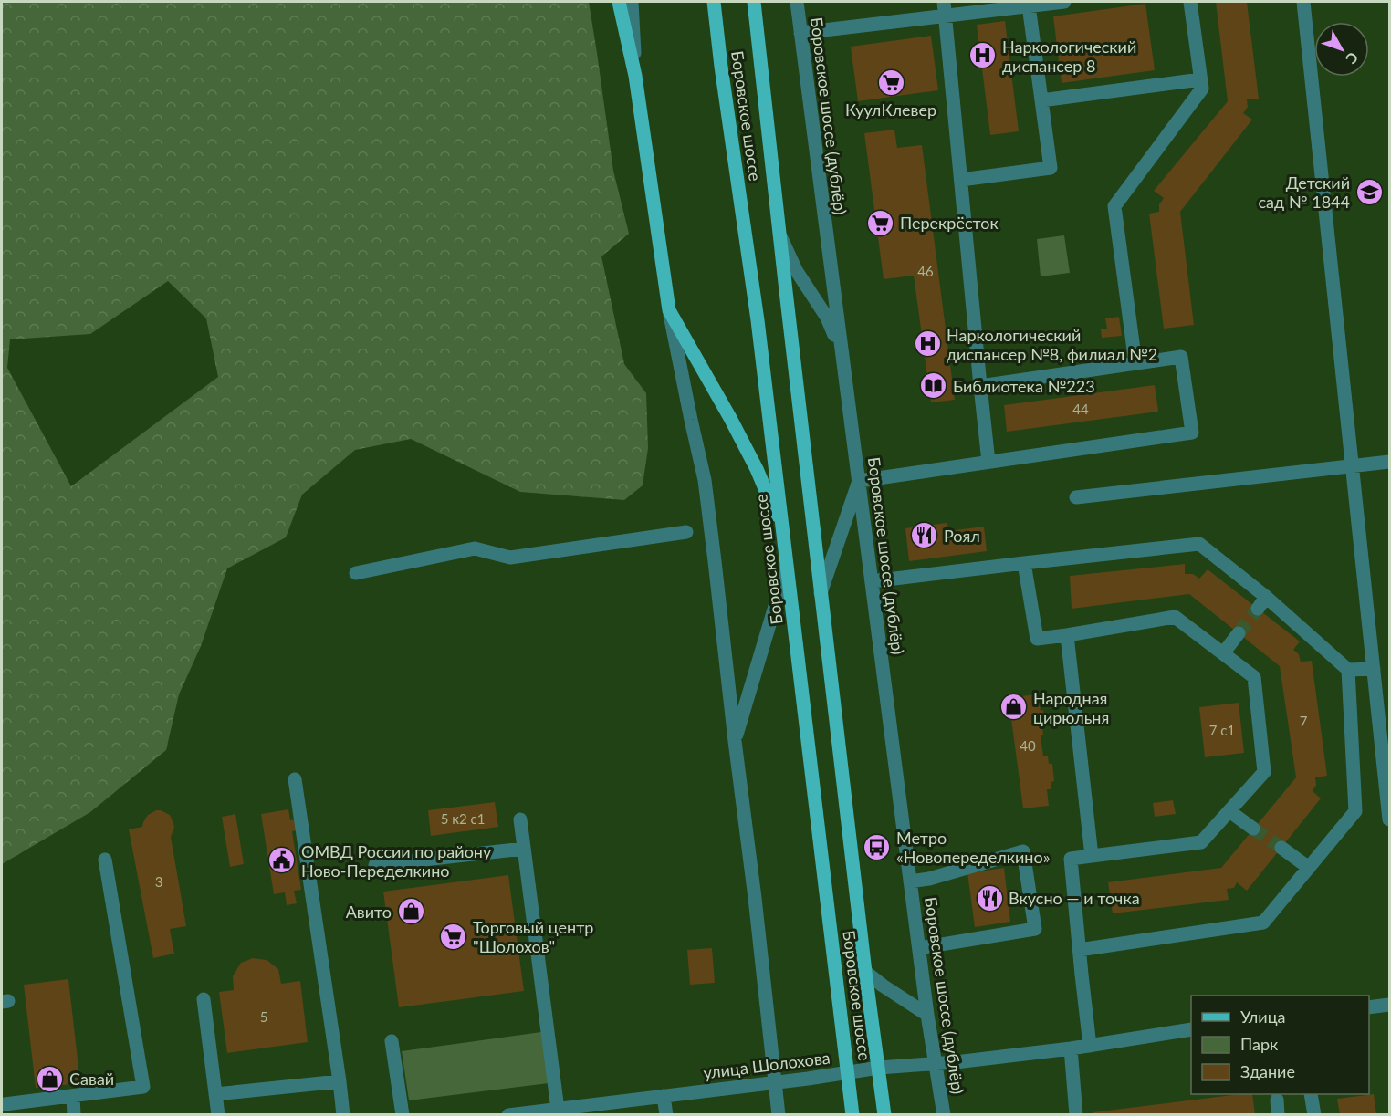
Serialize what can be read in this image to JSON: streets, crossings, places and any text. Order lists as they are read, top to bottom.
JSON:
{
  "streets": {
    "main road": ["Боровское шоссе"],
    "street": ["Боровское шоссе (дублёр)", "улица Шолохова"]
  },
  "crossings": [
    ["Боровское шоссе", "улица Шолохова"],
    ["Боровское шоссе (дублёр)", "улица Шолохова"]
  ],
  "places": {
    "hospital": ["Наркологический диспансер 8", "Наркологический диспансер №8, филиал №2"],
    "supermarket": ["КуулКлевер", "Перекрёсток", "Торговый центр \"Шолохов\""],
    "school or university": ["Детский сад № 1844"],
    "library": ["Библиотека №223"],
    "restaurant": ["Роял", "Вкусно — и точка"],
    "shop": ["Народная цирюльня", "Авито", "Савай"],
    "bus stop": ["Метро «Новопеределкино»"],
    "public building": ["ОМВД России по району Ново-Переделкино"]
  },
  "house_numbers": [
    "46",
    "44",
    "7",
    "7 с1",
    "40",
    "5 к2 с1",
    "3",
    "5"
  ],
  "legend": ["Улица", "Парк", "Здание"],
  "north": "bottom right"
}
